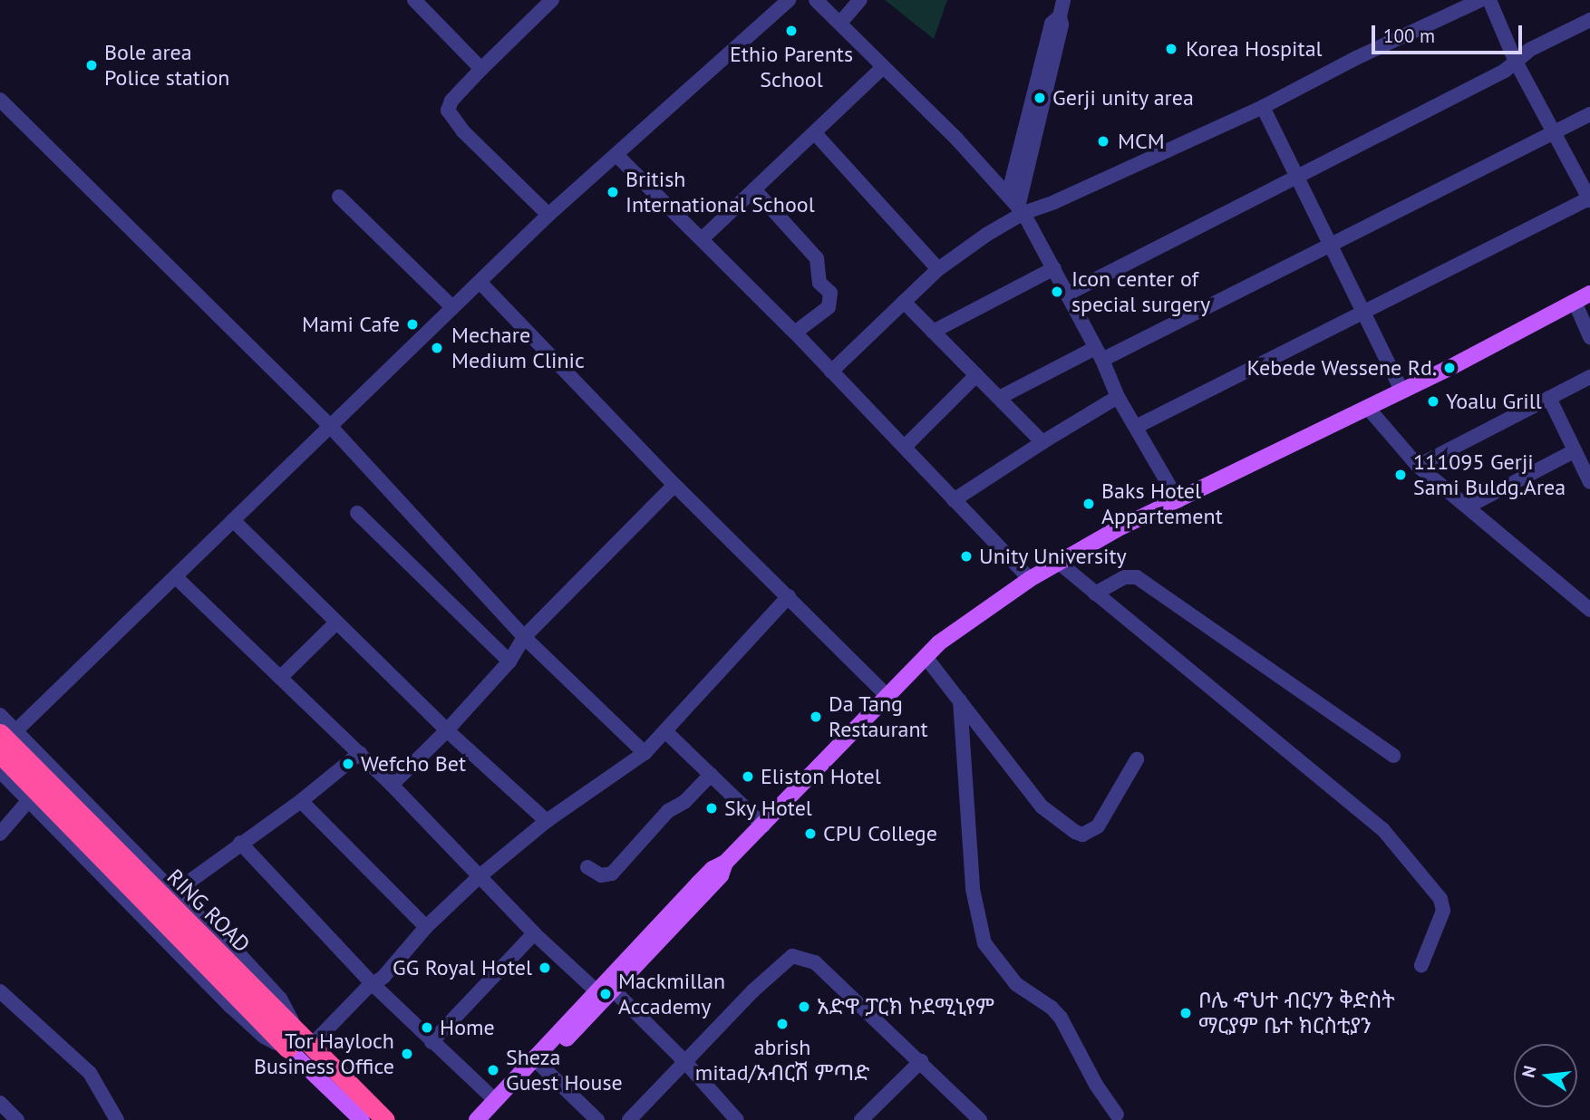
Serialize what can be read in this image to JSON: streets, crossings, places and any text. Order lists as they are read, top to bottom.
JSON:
{
  "streets": {
    "highway": ["RING ROAD"]
  },
  "places": [
    "Ethio Parents School",
    "Korea Hospital",
    "Bole area Police station",
    "Gerji unity area",
    "MCM",
    "British International School",
    "Icon center of special surgery",
    "Mami Cafe",
    "Mechare Medium Clinic",
    "Kebede Wessene Rd.",
    "Yoalu Grill",
    "111095 Gerji Sami Buldg.Area",
    "Baks Hotel Appartement",
    "Unity University",
    "Da Tang Restaurant",
    "Wefcho Bet",
    "Eliston Hotel",
    "Sky Hotel",
    "CPU College",
    "GG Royal Hotel",
    "Mackmillan Accademy",
    "አድዋ ፓርክ ኮደሚኒየም",
    "ቦሌ ኆህተ ብርሃን ቅድስት ማርያም ቤተ ክርስቲያን",
    "abrish mitad/አብርሽ ምጣድ",
    "Home",
    "Tor Hayloch Business Office",
    "Sheza Guest House"
  ],
  "scale_bar": "100 m",
  "north": "left"
}
